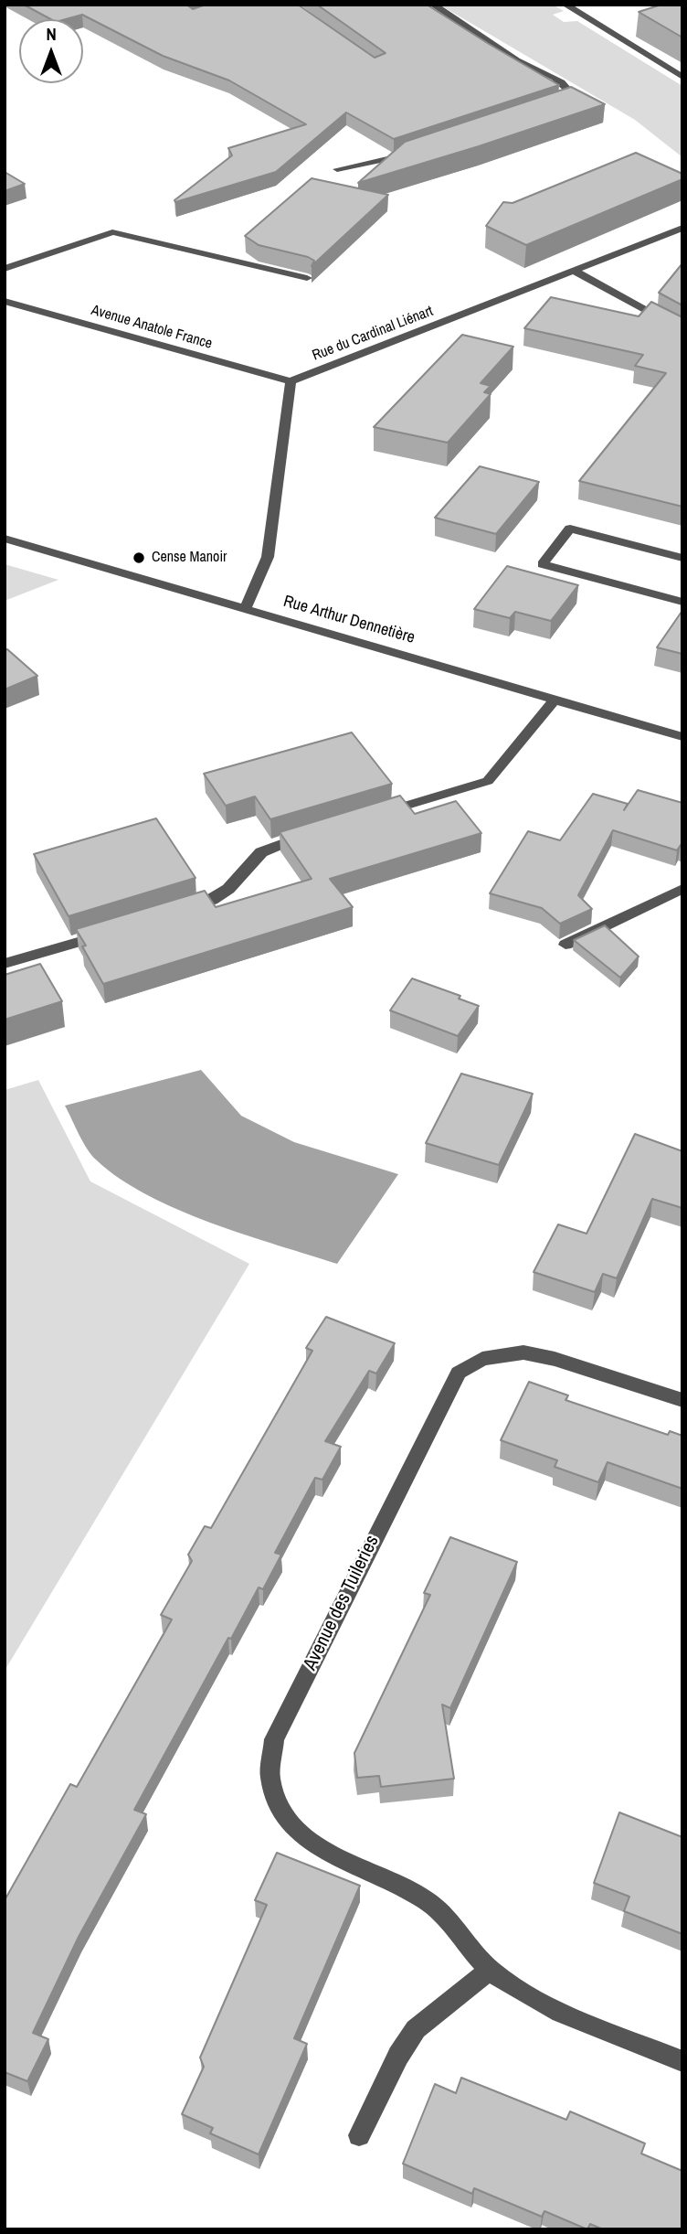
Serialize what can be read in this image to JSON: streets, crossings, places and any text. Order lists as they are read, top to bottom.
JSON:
{
  "streets": {
    "street": [
      "Avenue Anatole France",
      "Rue du Cardinal Liénart",
      "Rue Arthur Dennetière",
      "Avenue des Tuileries"
    ]
  },
  "crossings": [
    ["Avenue Anatole France", "Rue du Cardinal Liénart"]
  ],
  "places": ["Cense Manoir"],
  "north": "top"
}
